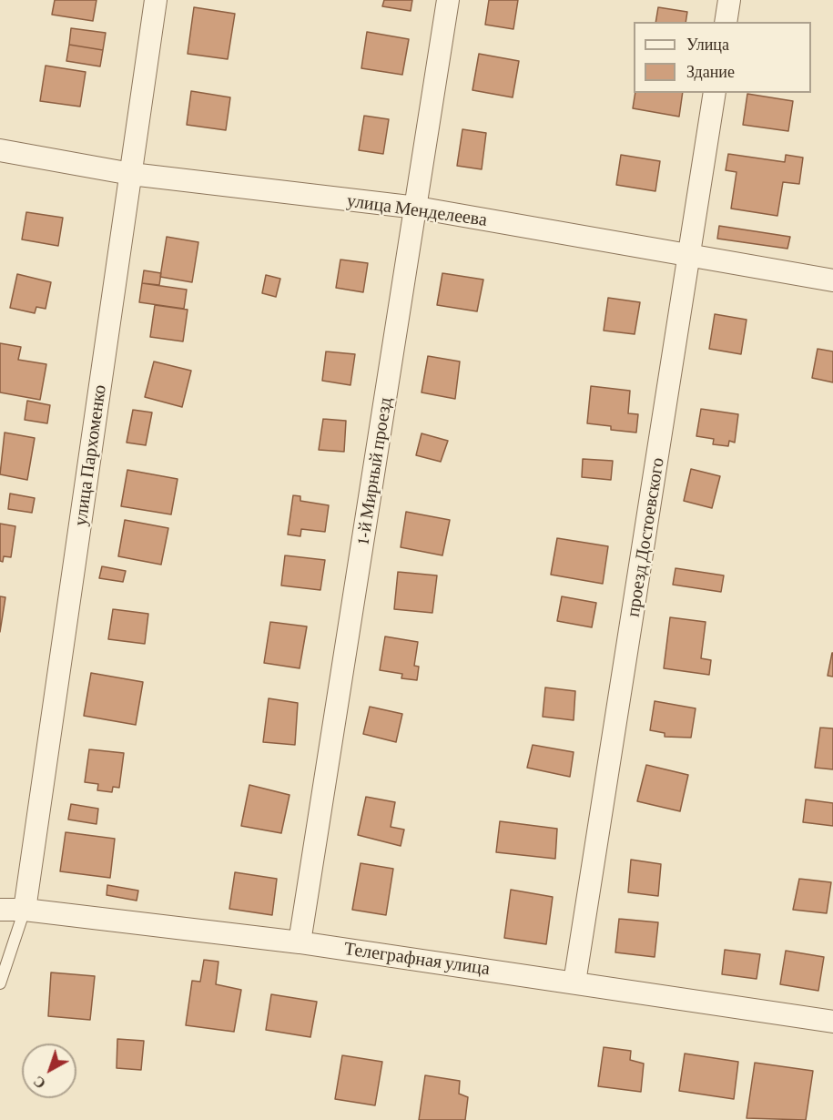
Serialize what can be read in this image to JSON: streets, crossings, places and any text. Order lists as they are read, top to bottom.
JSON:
{
  "streets": {
    "street": [
      "улица Менделеева",
      "улица Пархоменко",
      "1-й Мирный проезд",
      "проезд Достоевского",
      "Телеграфная улица"
    ]
  },
  "crossings": [
    ["улица Менделеева", "улица Пархоменко"],
    ["улица Менделеева", "1-й Мирный проезд"],
    ["улица Менделеева", "проезд Достоевского"],
    ["улица Пархоменко", "Телеграфная улица"],
    ["1-й Мирный проезд", "Телеграфная улица"],
    ["проезд Достоевского", "Телеграфная улица"]
  ],
  "legend": ["Улица", "Здание"],
  "north": "bottom left"
}
